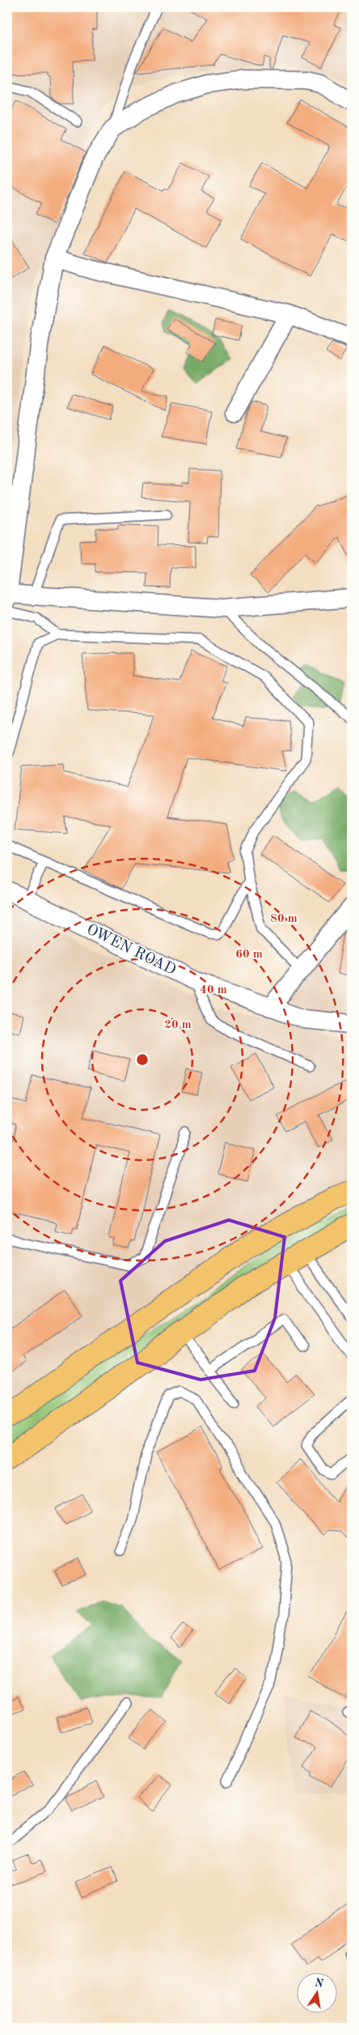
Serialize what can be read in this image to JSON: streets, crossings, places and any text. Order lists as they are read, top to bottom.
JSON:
{
  "streets": {
    "street": ["OWEN ROAD"]
  },
  "north": "top",
  "rings": [
    "80 m",
    "60 m",
    "40 m",
    "20 m"
  ]
}
